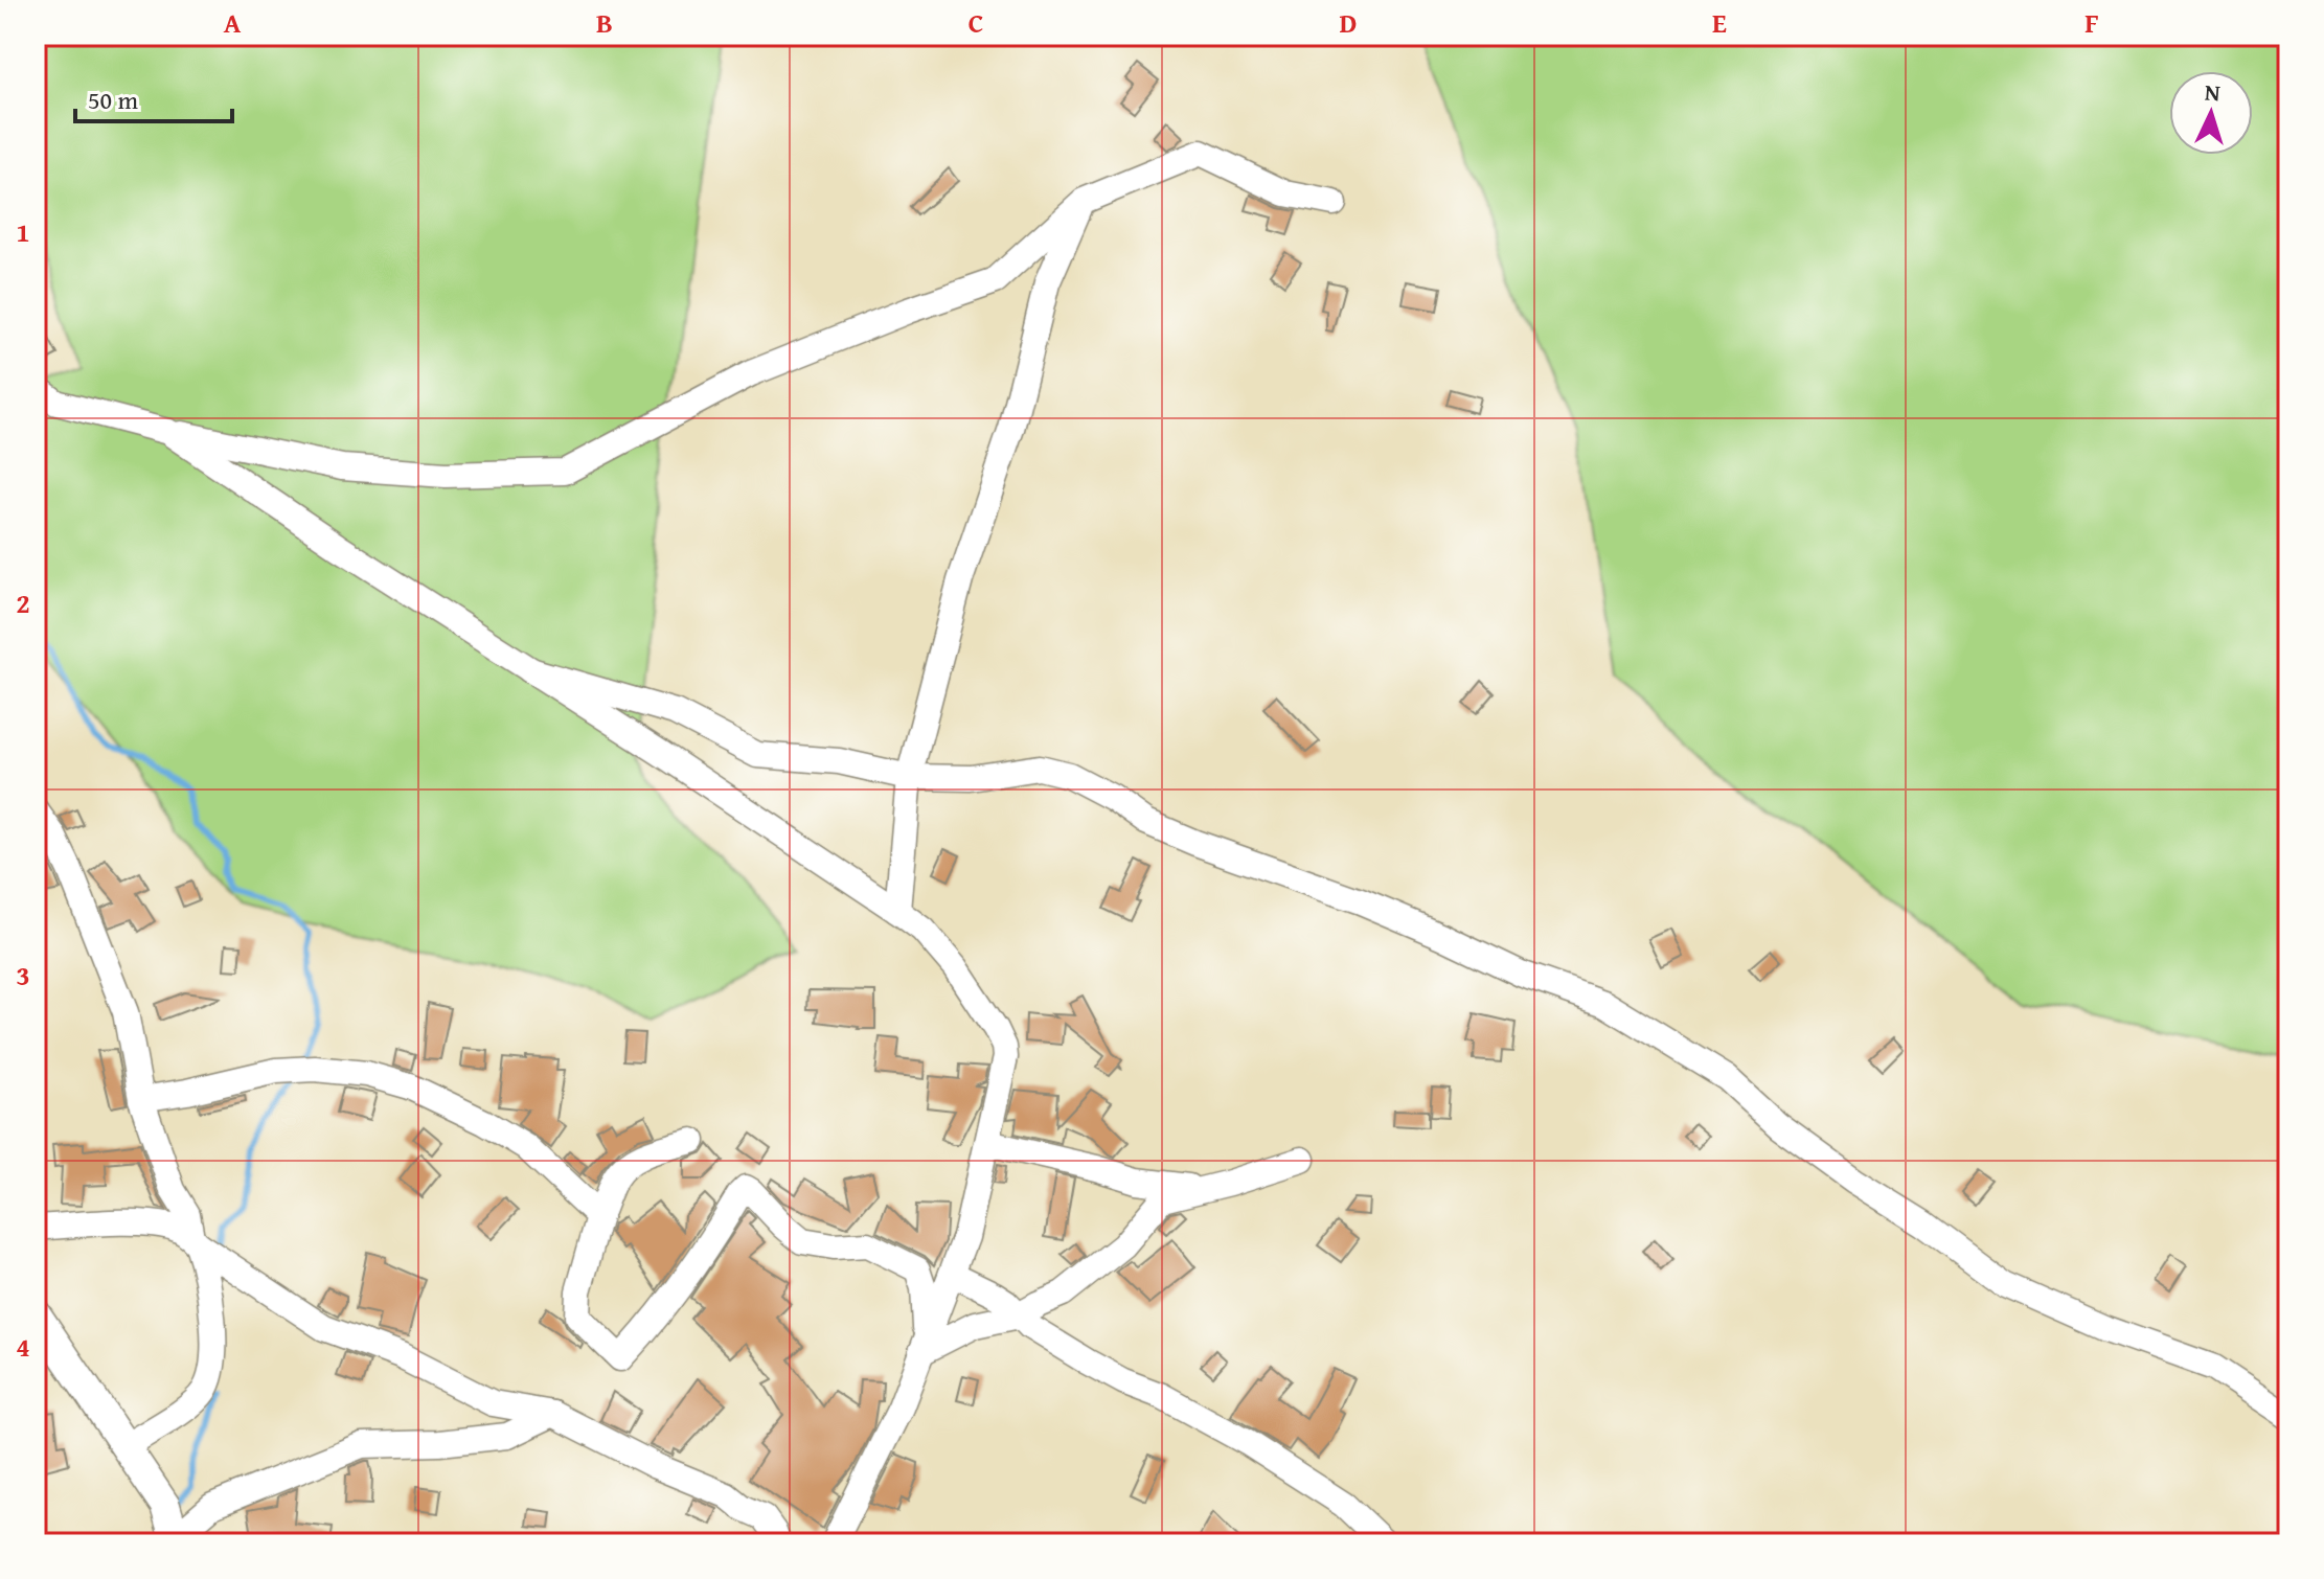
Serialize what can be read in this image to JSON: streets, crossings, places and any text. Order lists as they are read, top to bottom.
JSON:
{
  "scale_bar": "50 m",
  "north": "top",
  "grid": {
    "columns": [
      "A",
      "B",
      "C",
      "D",
      "E",
      "F"
    ],
    "rows": [
      "1",
      "2",
      "3",
      "4"
    ]
  }
}
